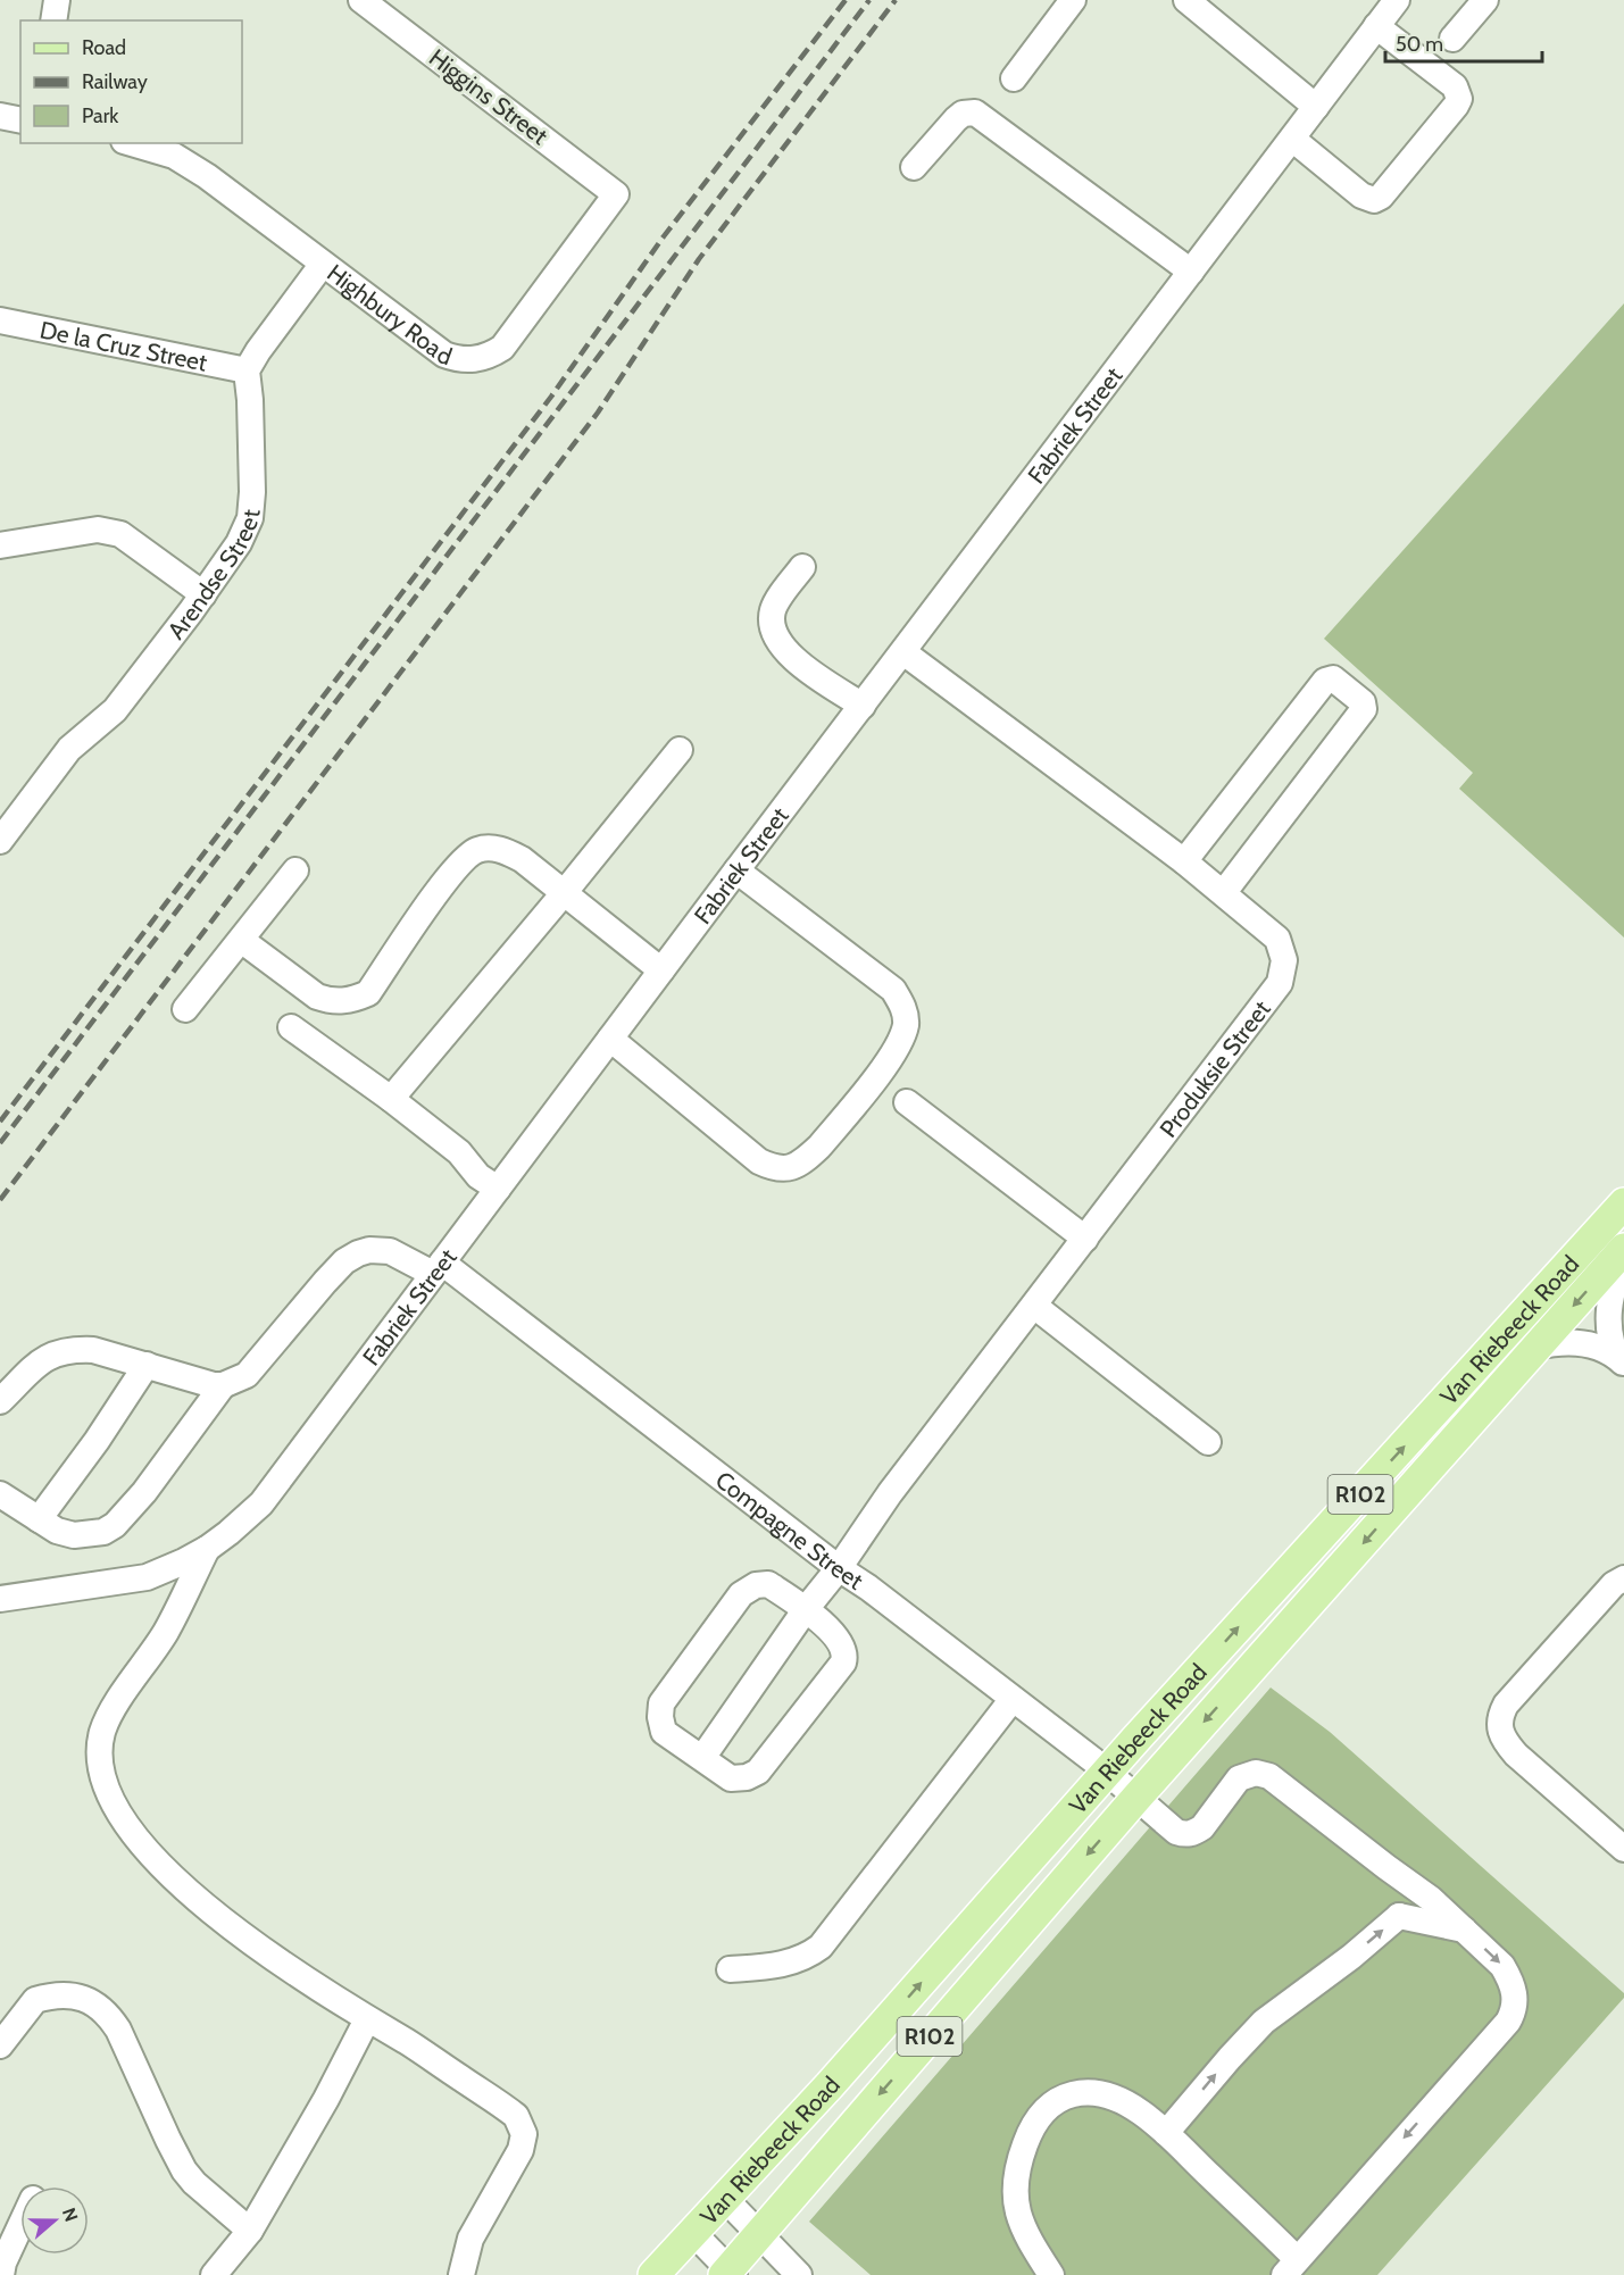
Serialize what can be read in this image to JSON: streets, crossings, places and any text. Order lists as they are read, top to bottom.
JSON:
{
  "streets": {
    "main road": ["Van Riebeeck Road", "R102"],
    "street": [
      "Higgins Street",
      "Highbury Road",
      "De la Cruz Street",
      "Fabriek Street",
      "Arendse Street",
      "Produksie Street",
      "Compagne Street"
    ]
  },
  "crossings": [
    ["Higgins Street", "Highbury Road"],
    ["De la Cruz Street", "Arendse Street"],
    ["Fabriek Street", "Produksie Street"],
    ["Fabriek Street", "Compagne Street"],
    ["Produksie Street", "Compagne Street"],
    ["Van Riebeeck Road", "Compagne Street"]
  ],
  "legend": ["Road", "Railway", "Park"],
  "scale_bar": "50 m",
  "north": "right"
}
